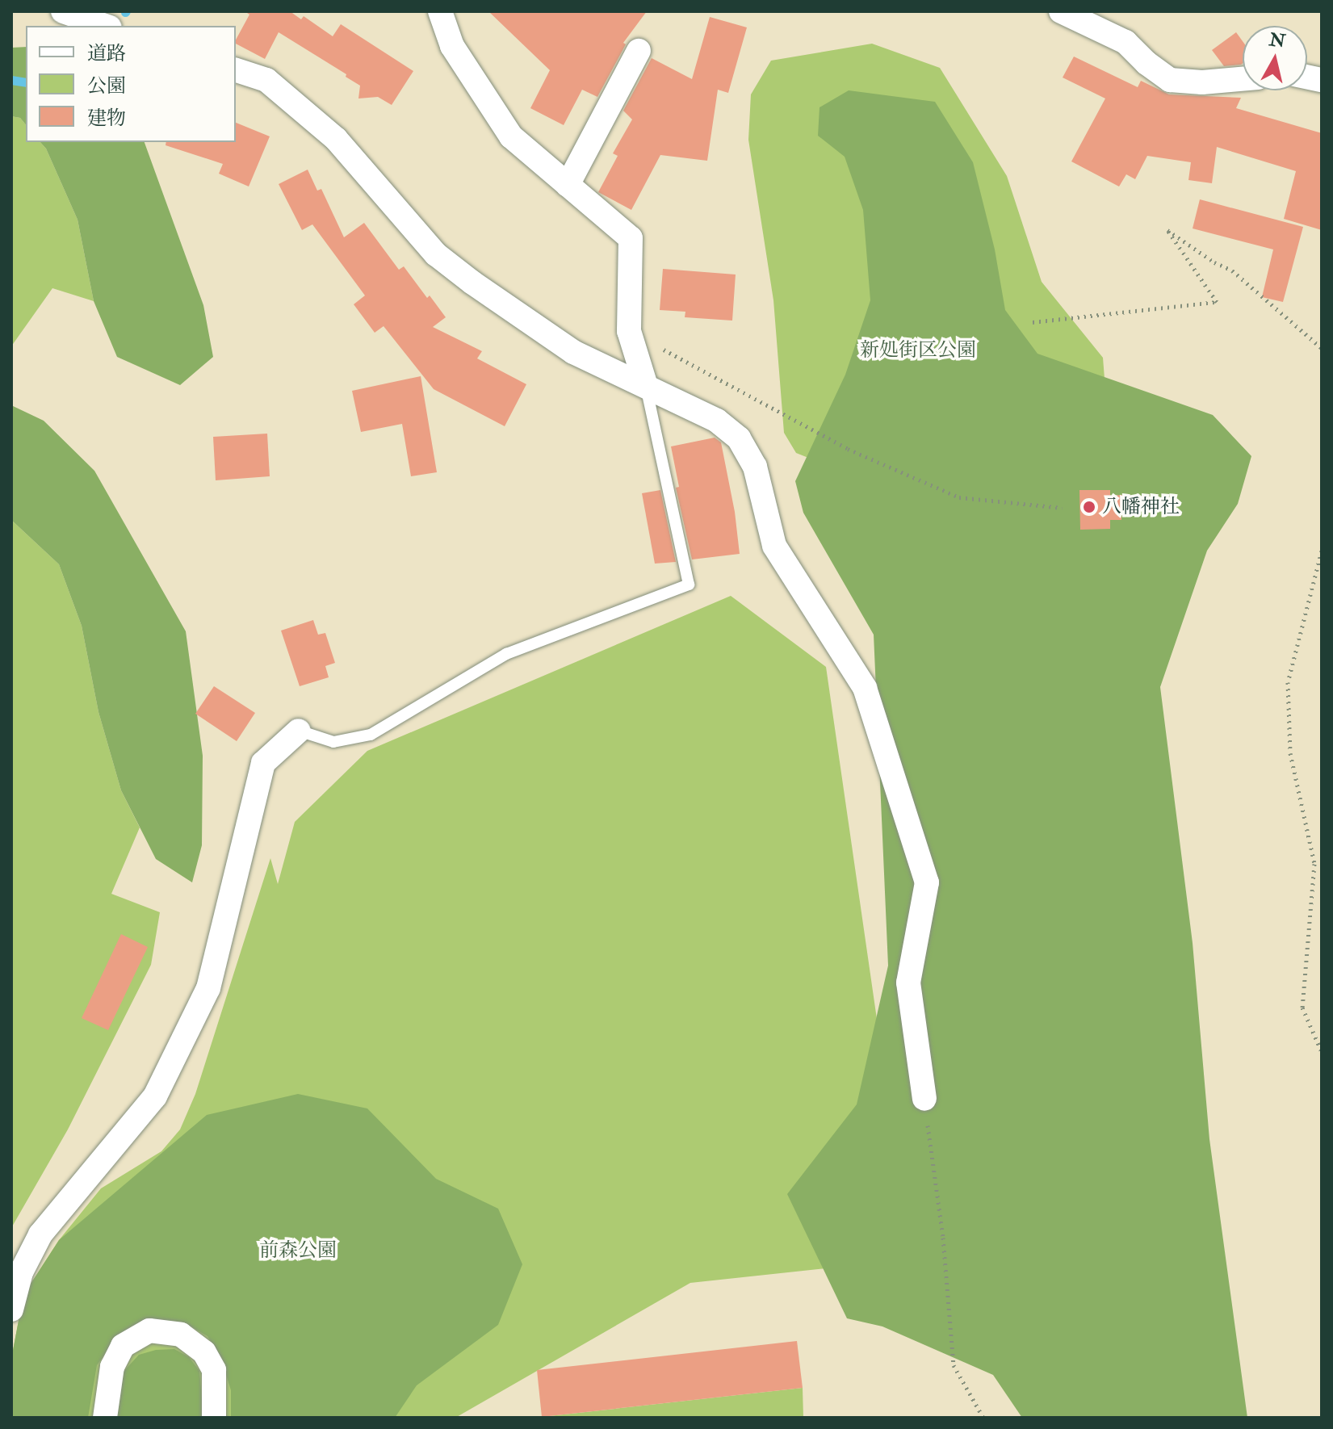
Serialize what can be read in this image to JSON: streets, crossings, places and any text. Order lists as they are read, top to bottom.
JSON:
{
  "parks": ["新処街区公園", "前森公園"],
  "places": ["八幡神社"],
  "legend": ["道路", "公園", "建物"],
  "north": "top"
}
